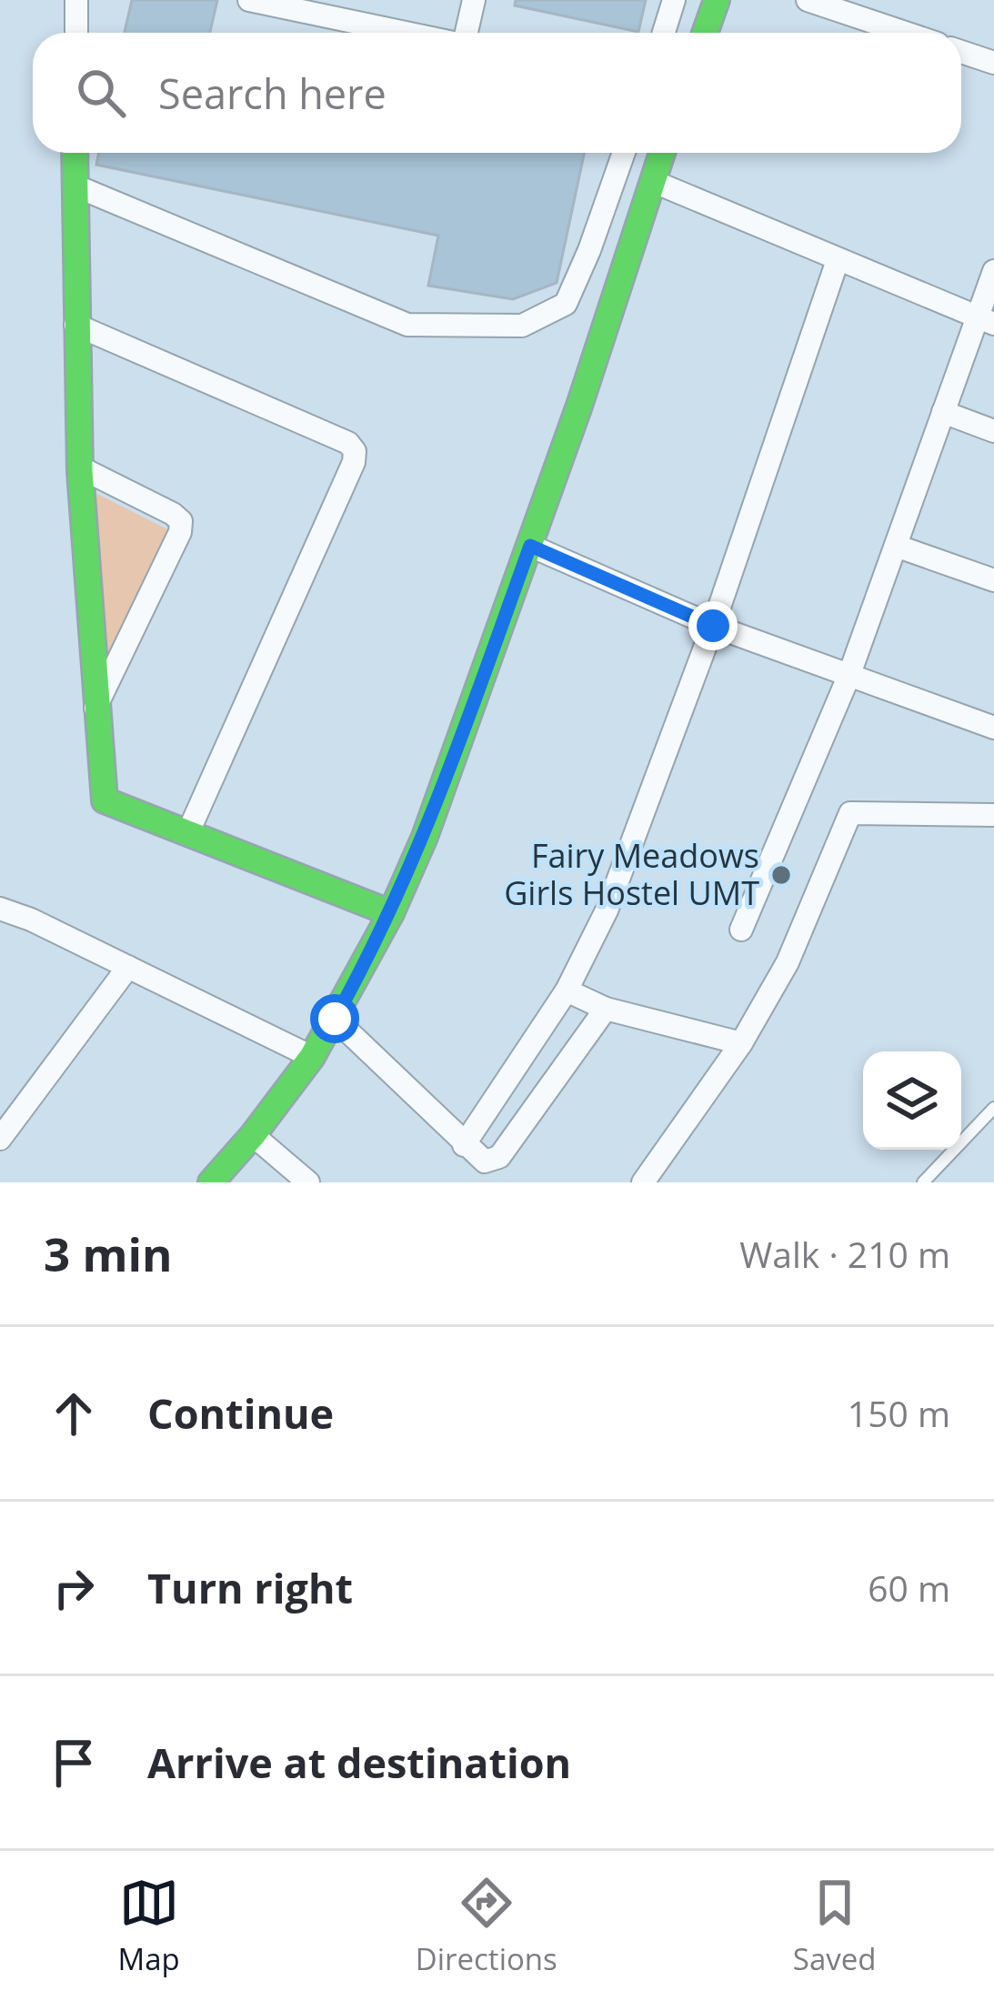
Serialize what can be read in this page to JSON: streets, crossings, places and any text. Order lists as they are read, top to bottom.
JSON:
{
  "places": ["Fairy Meadows Girls Hostel UMT"],
  "page": {
    "search": "Search here",
    "heading": ["3 min", "Walk · 210 m"],
    "list": [
      ["Continue", "150 m"],
      ["Turn right", "60 m"],
      "Arrive at destination"
    ],
    "nav": ["Map", "Directions", "Saved"]
  }
}
